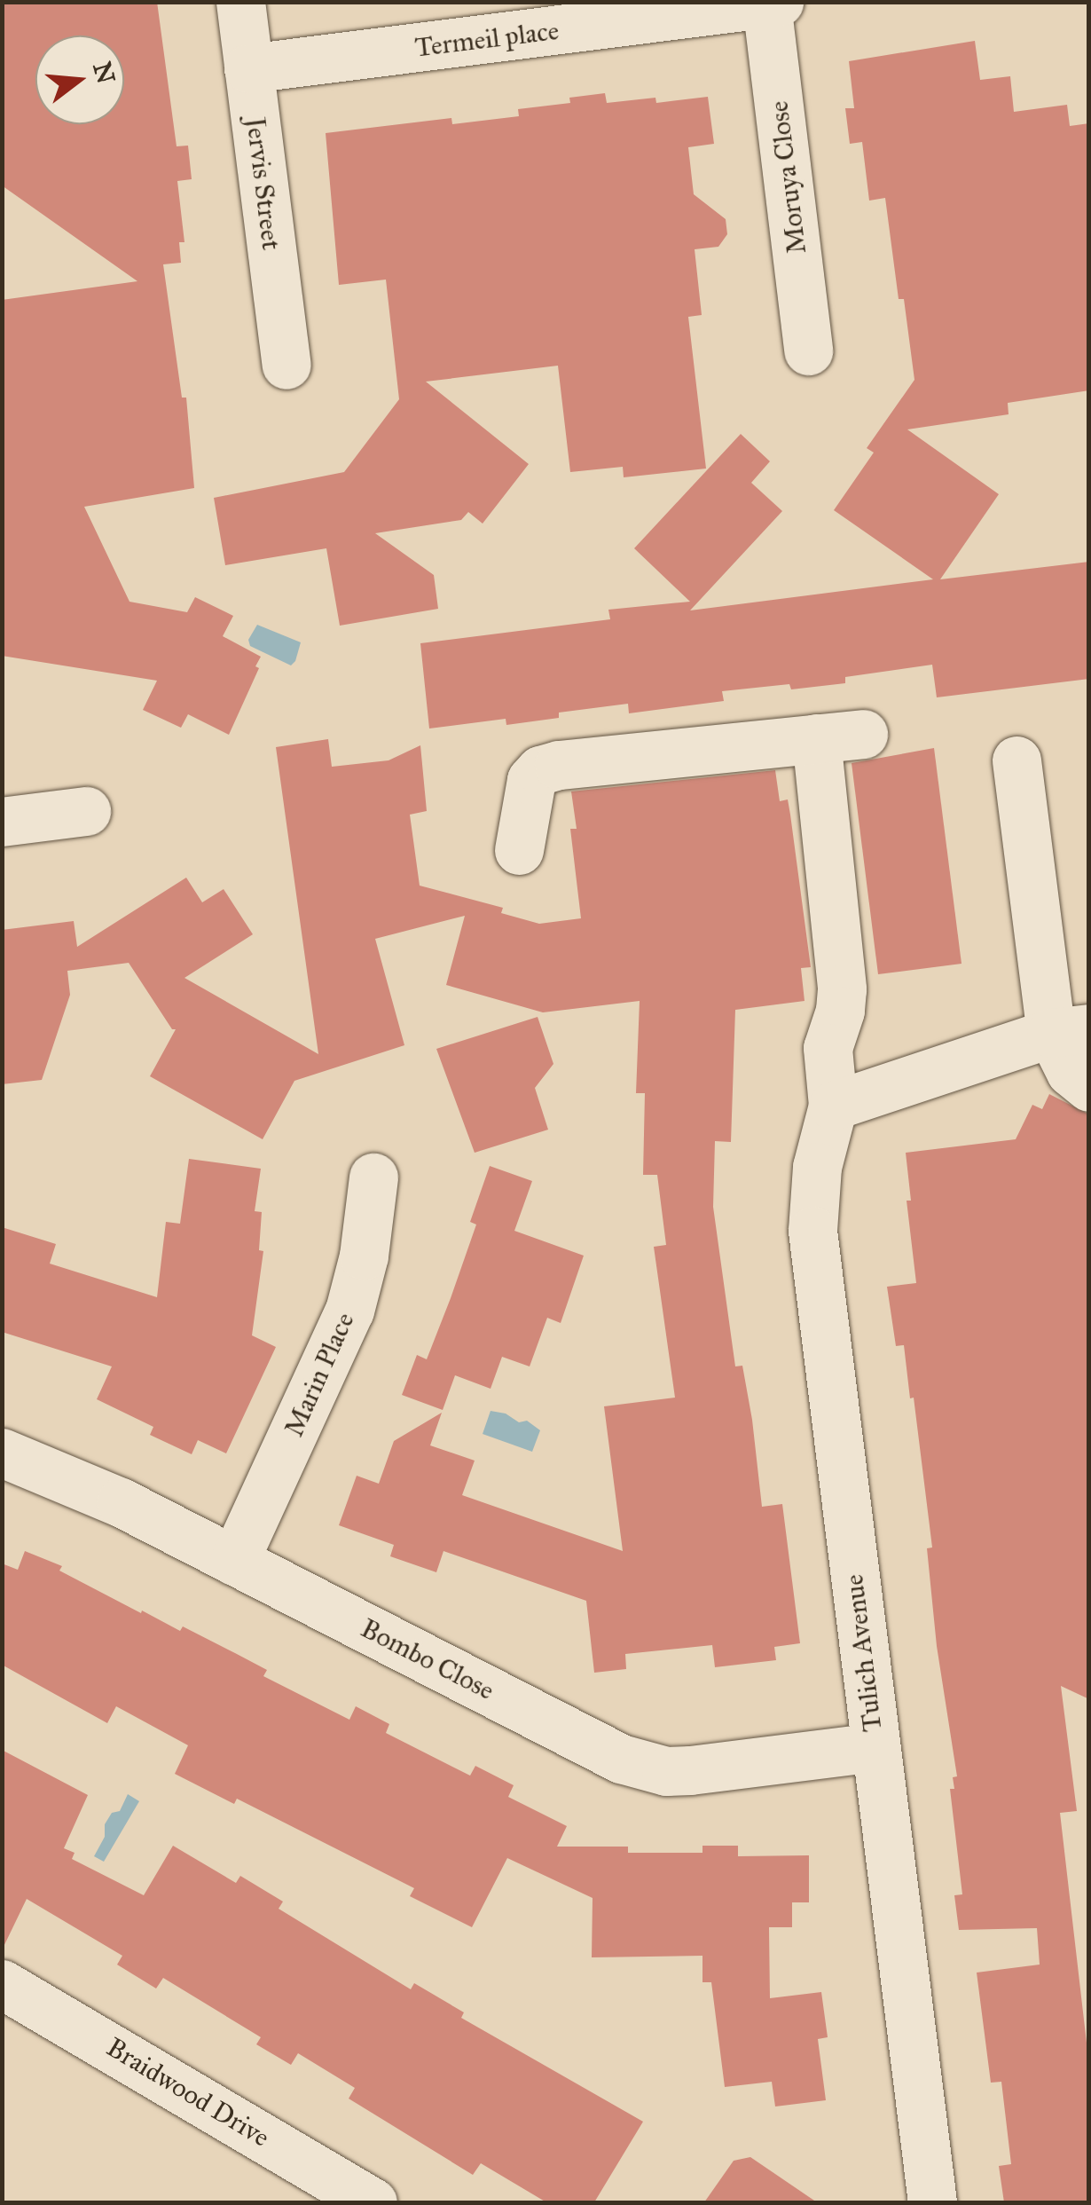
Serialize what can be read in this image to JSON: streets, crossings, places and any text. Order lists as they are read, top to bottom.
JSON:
{
  "streets": {
    "street": [
      "Termeil place",
      "Moruya Close",
      "Jervis Street",
      "Marin Place",
      "Tulich Avenue",
      "Bombo Close",
      "Braidwood Drive"
    ]
  },
  "crossings": [
    ["Termeil place", "Moruya Close"],
    ["Termeil place", "Jervis Street"],
    ["Marin Place", "Bombo Close"],
    ["Tulich Avenue", "Bombo Close"]
  ],
  "north": "right"
}
